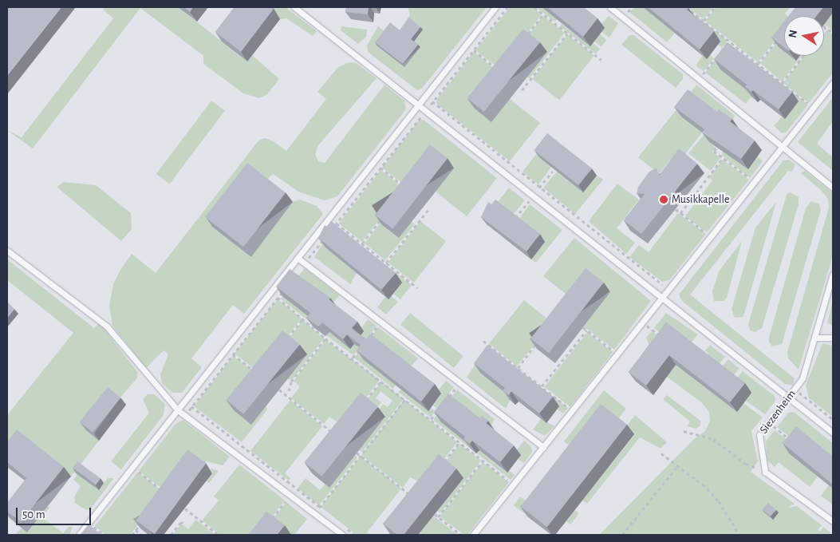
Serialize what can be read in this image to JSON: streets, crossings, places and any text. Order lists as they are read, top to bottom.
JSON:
{
  "streets": {
    "lane": ["Siezenheim"]
  },
  "places": ["Musikkapelle"],
  "scale_bar": "50 m",
  "north": "left"
}
